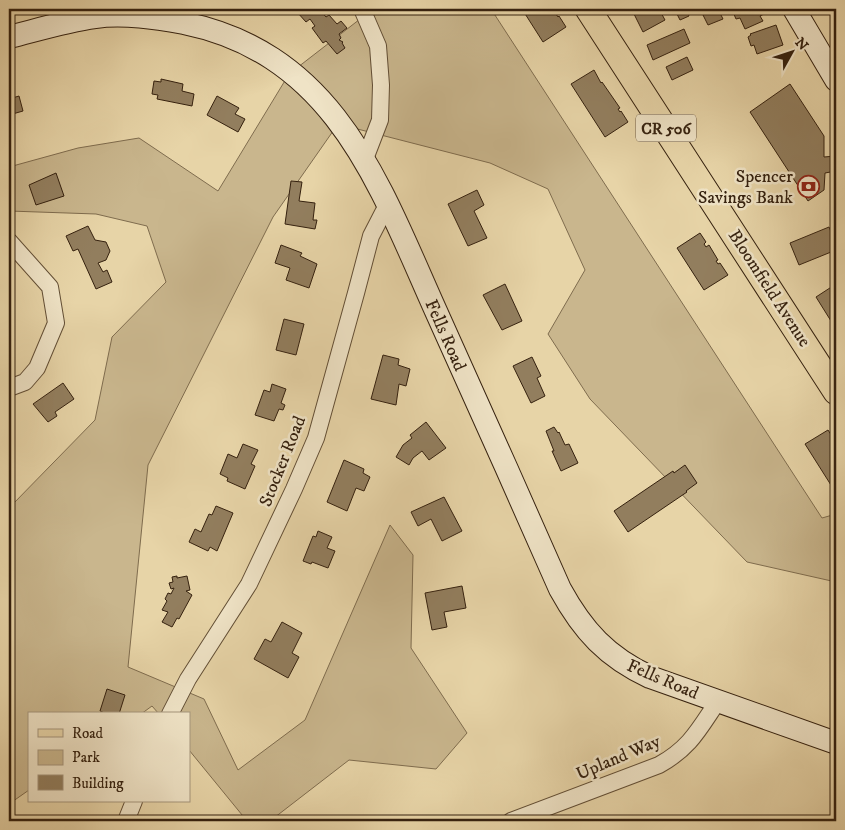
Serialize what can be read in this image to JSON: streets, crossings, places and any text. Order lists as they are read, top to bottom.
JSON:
{
  "streets": {
    "main road": ["CR 506", "Bloomfield Avenue"],
    "street": ["Fells Road", "Stocker Road", "Upland Way"]
  },
  "crossings": [
    ["Fells Road", "Stocker Road"],
    ["Fells Road", "Upland Way"]
  ],
  "places": {
    "bank": ["Spencer Savings Bank"]
  },
  "legend": ["Road", "Park", "Building"],
  "north": "top right"
}
